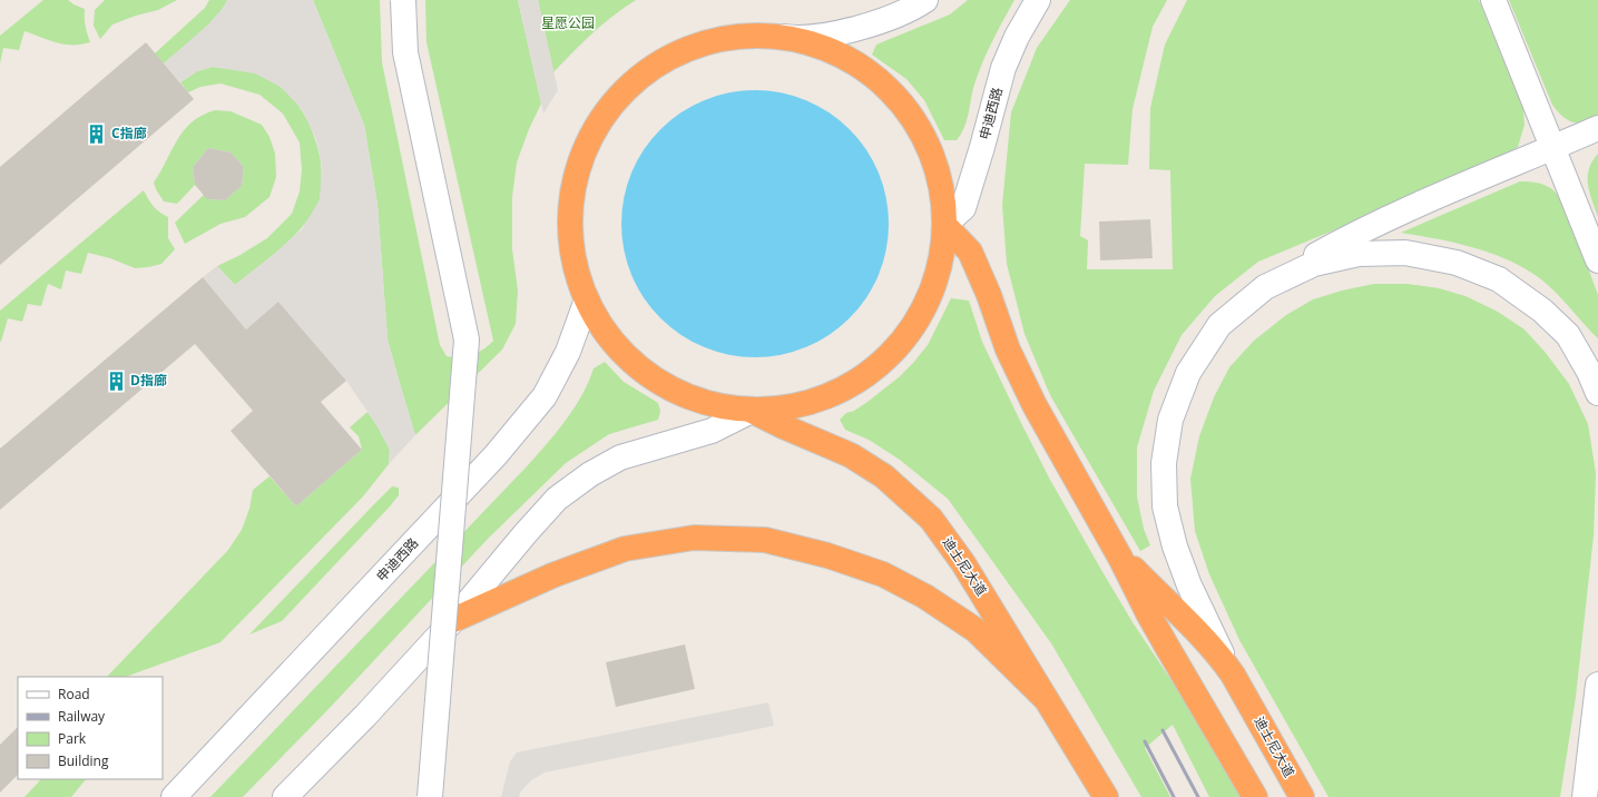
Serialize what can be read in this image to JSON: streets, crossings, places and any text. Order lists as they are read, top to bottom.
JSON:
{
  "streets": {
    "highway": ["迪士尼大道"],
    "street": ["申迪西路"]
  },
  "crossings": [
    ["申迪西路", "迪士尼大道"]
  ],
  "parks": ["星愿公园"],
  "places": {
    "building": ["C指廊", "D指廊"]
  },
  "legend": [
    "Road",
    "Railway",
    "Park",
    "Building"
  ]
}
